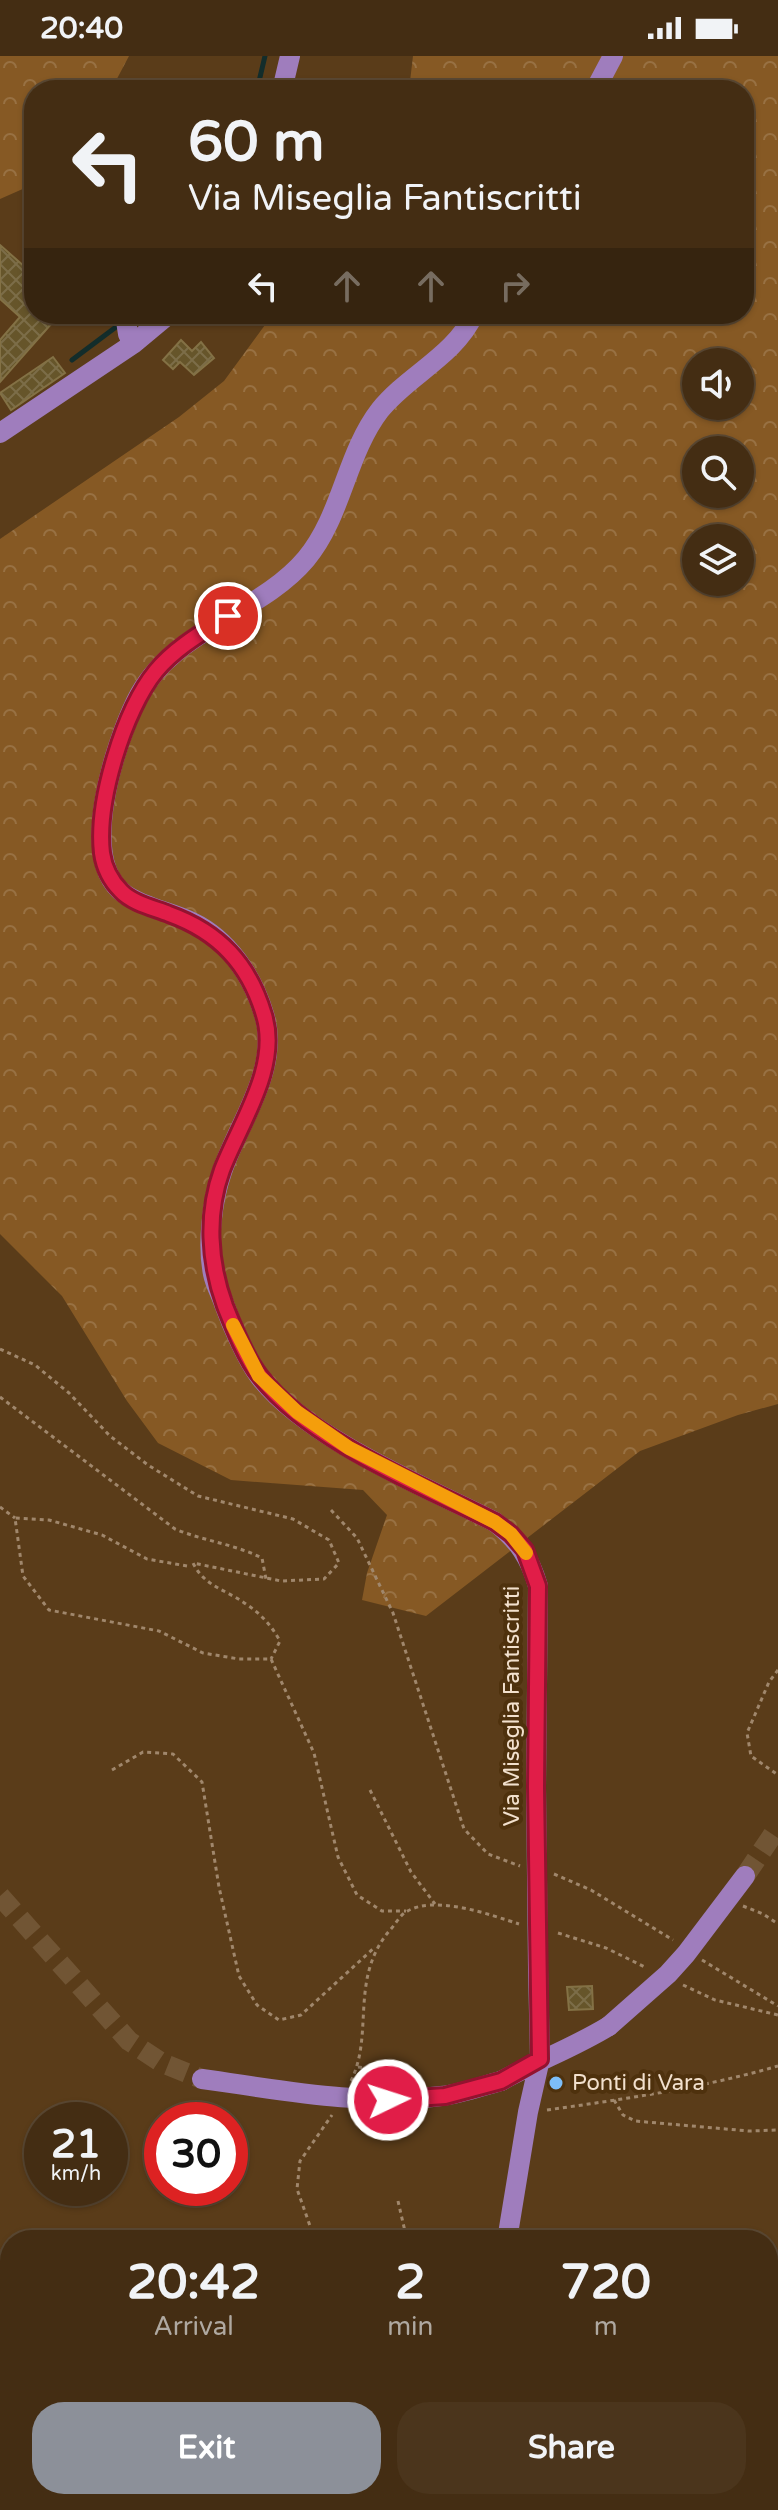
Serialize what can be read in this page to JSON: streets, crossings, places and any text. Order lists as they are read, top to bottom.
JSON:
{
  "streets": {
    "street": ["Via Miseglia Fantiscritti"]
  },
  "places": ["Ponti di Vara"],
  "page": {
    "status": "20:40",
    "turn": ["60 m", "Via Miseglia Fantiscritti"],
    "speed": "21 km/h",
    "limit": "30",
    "eta": [
      "20:42",
      "Arrival",
      "2",
      "min",
      "720",
      "m"
    ],
    "buttons": ["Exit", "Share"]
  }
}
